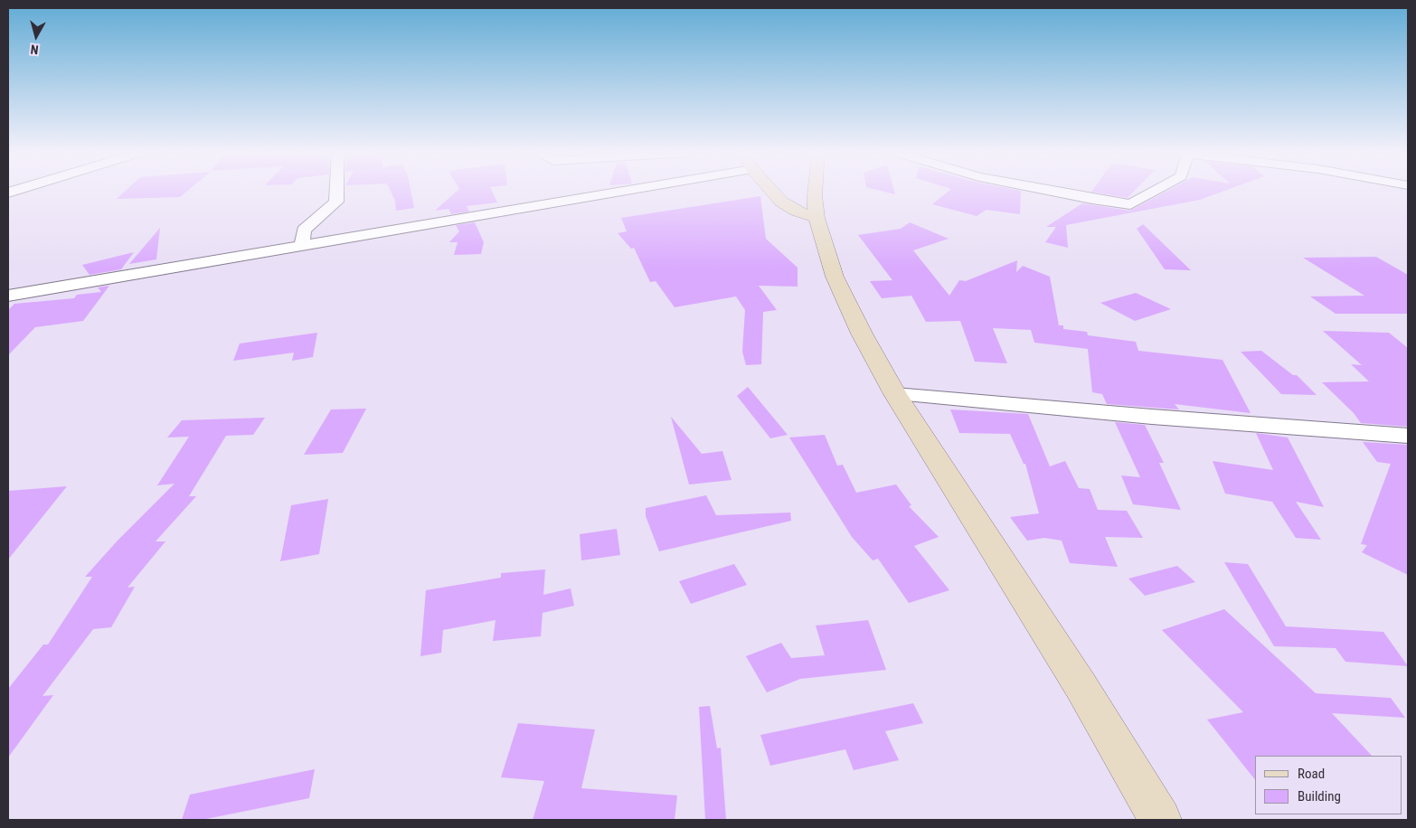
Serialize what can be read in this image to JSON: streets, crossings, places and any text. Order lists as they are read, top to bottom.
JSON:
{
  "legend": ["Road", "Building"],
  "north": "bottom"
}
